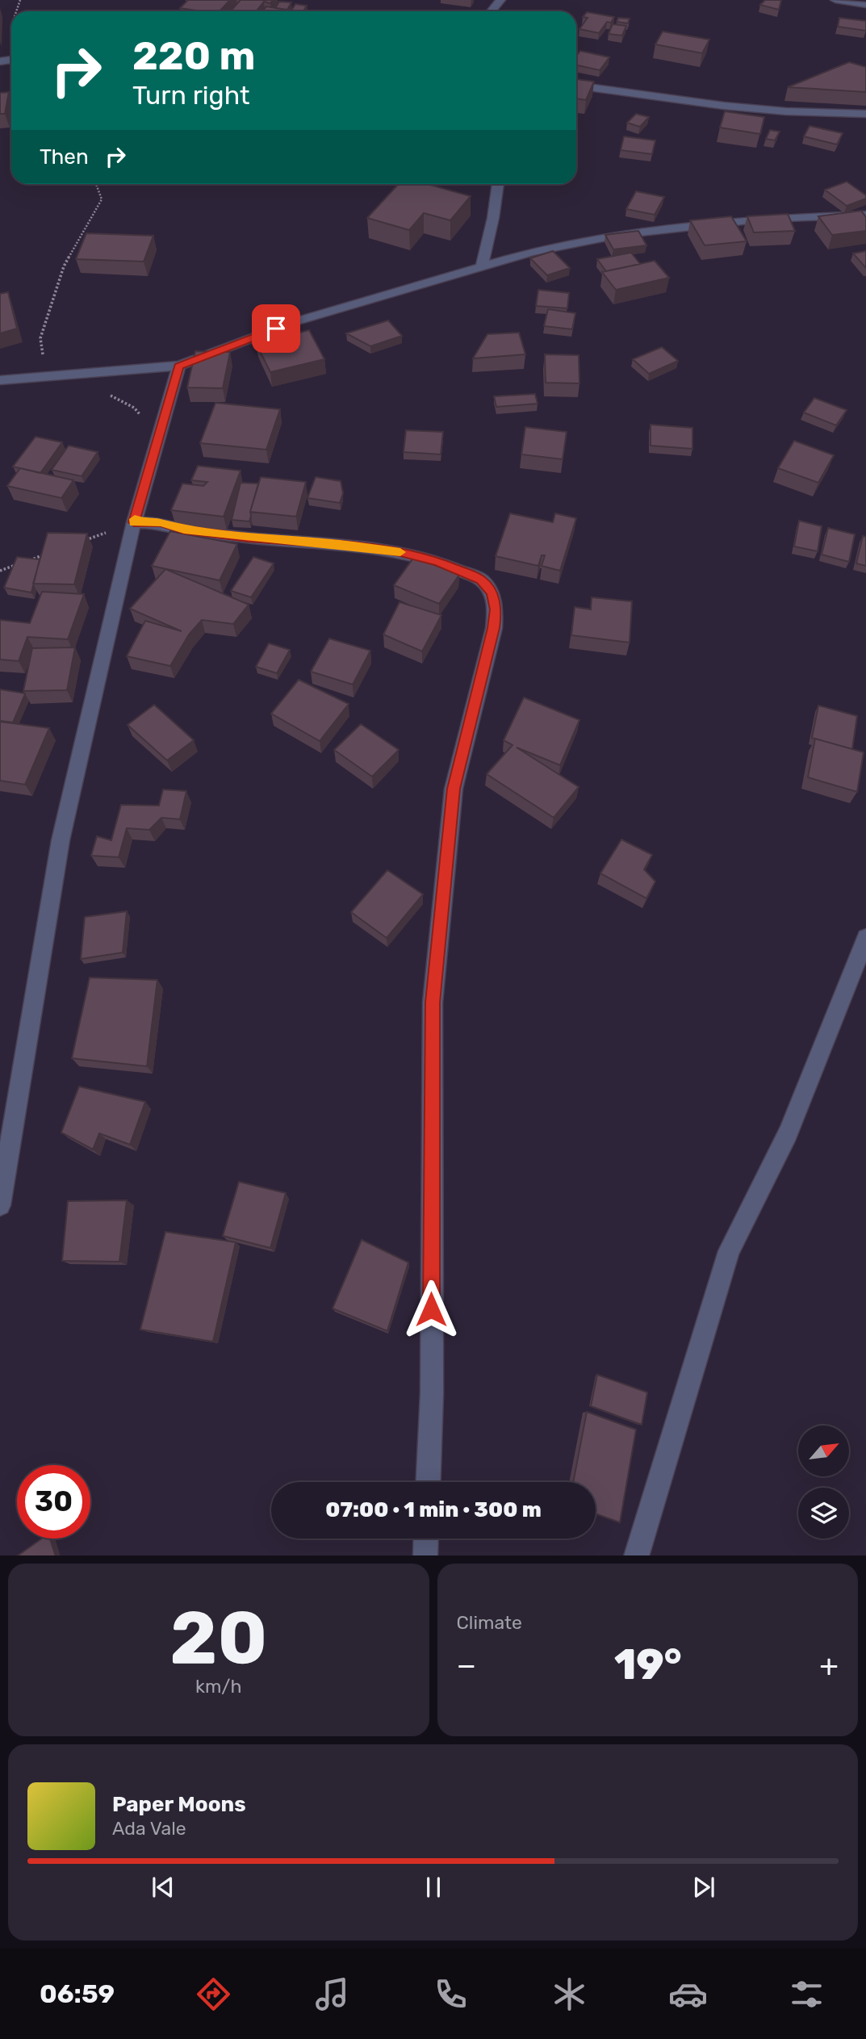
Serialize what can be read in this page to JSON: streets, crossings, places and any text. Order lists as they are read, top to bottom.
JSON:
{
  "north": "top right",
  "page": {
    "turn": ["220 m", "Turn right"],
    "then": "Then",
    "limit": "30",
    "trip": "07:00 · 1 min · 300 m",
    "tile": [
      ["20", "km/h"],
      "Climate"
    ],
    "heat": ["−", "19°", "+"],
    "song": ["Paper Moons", "Ada Vale"],
    "tabs": "06:59"
  }
}
